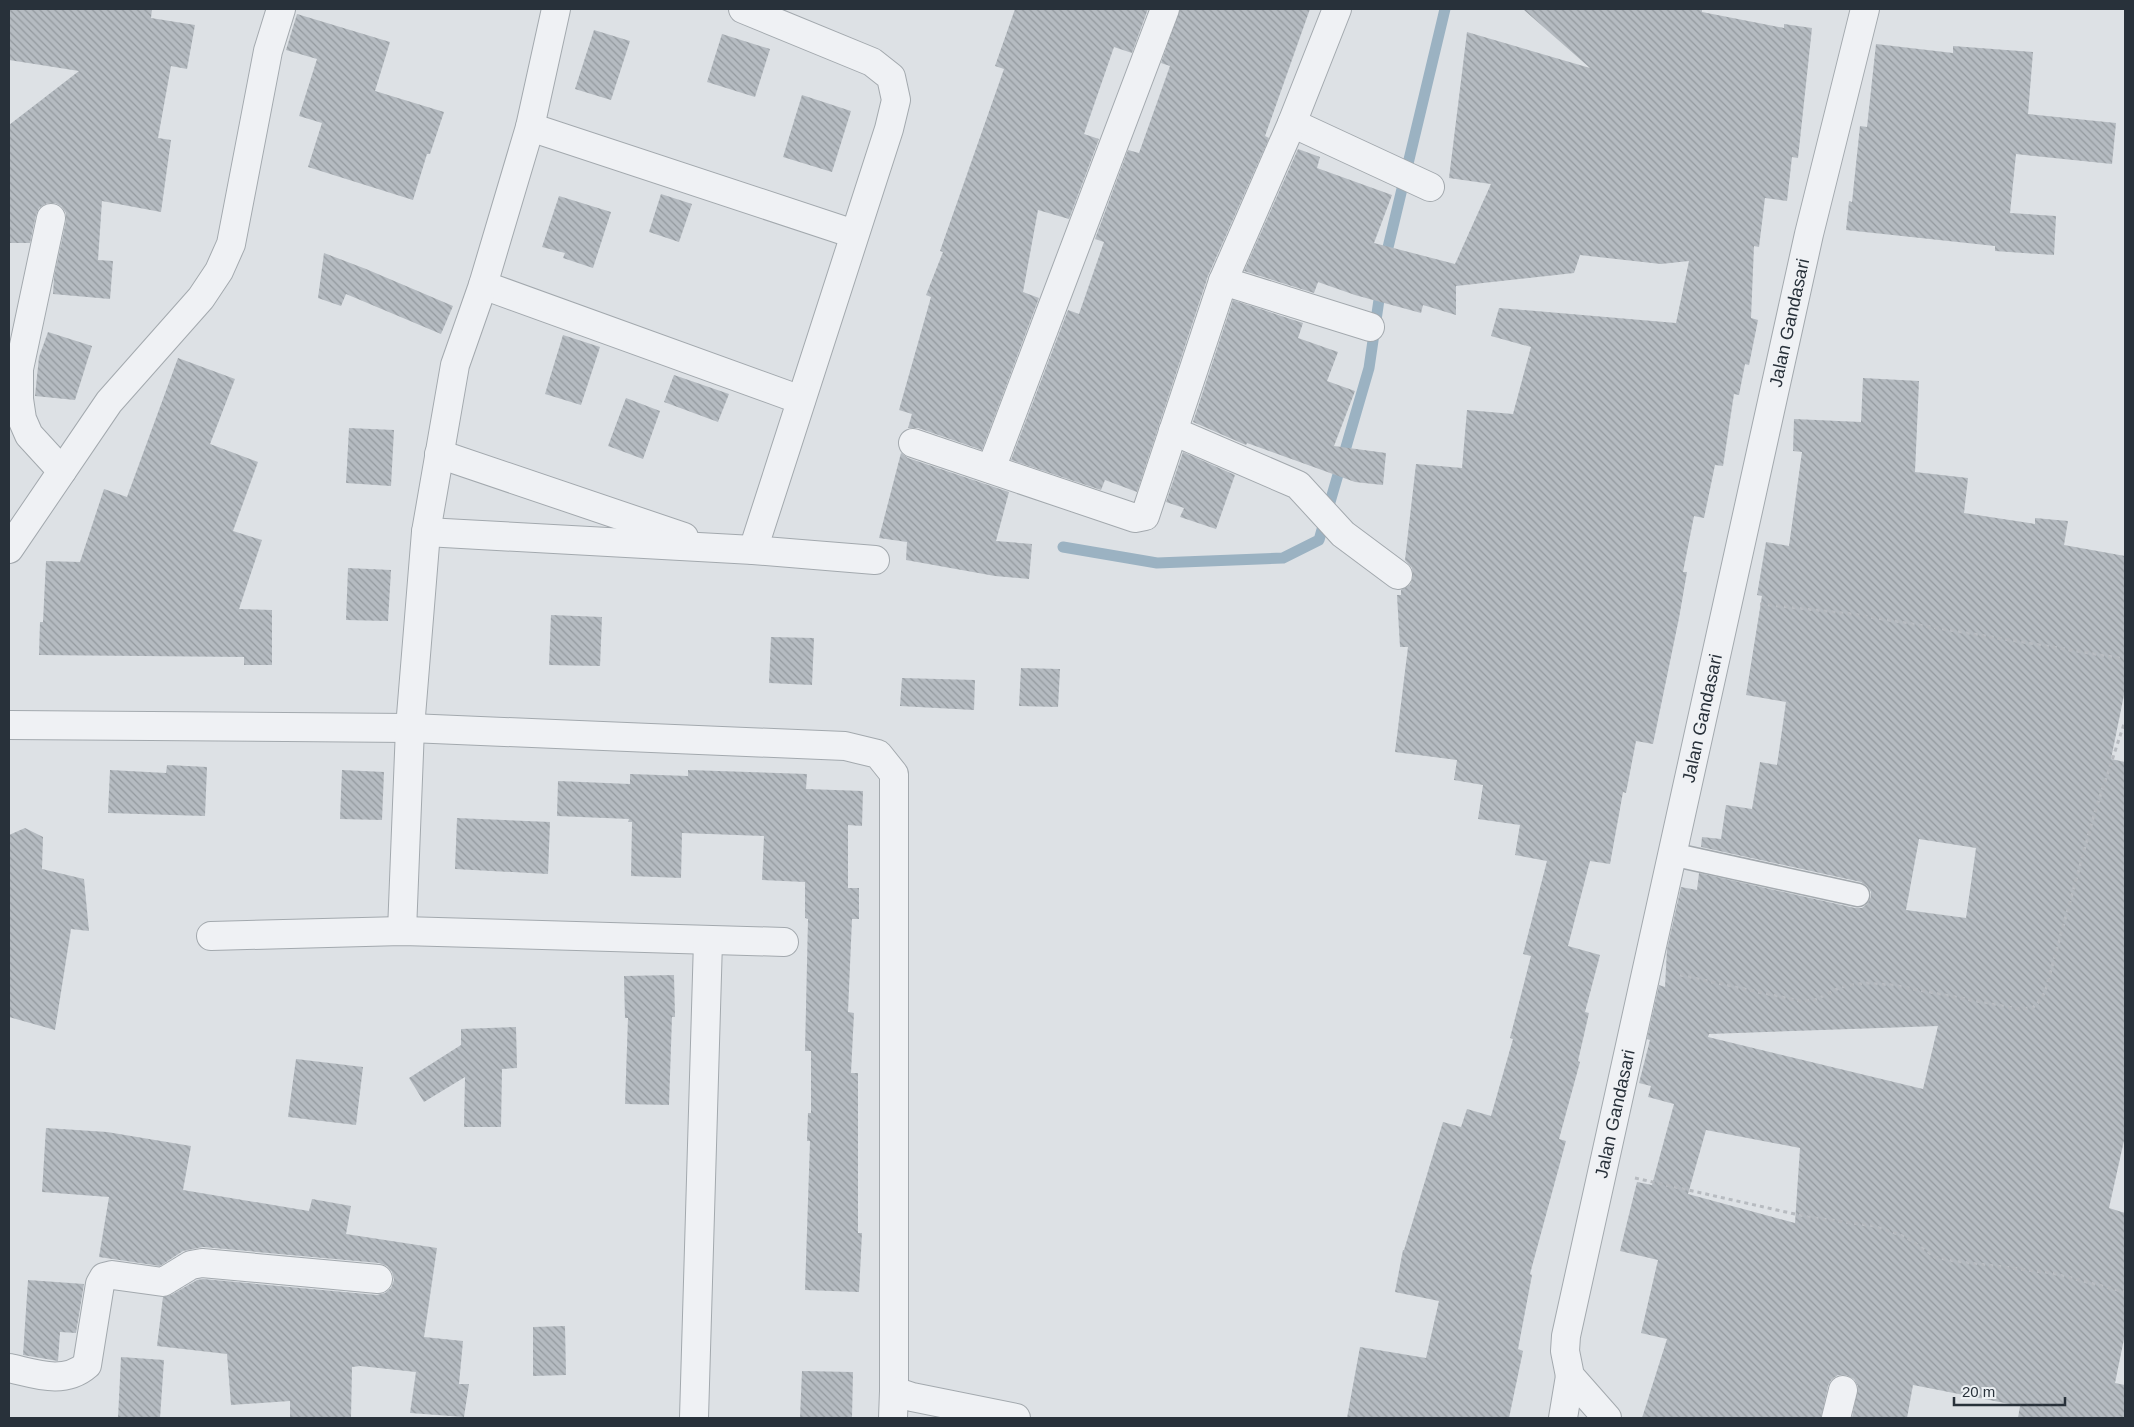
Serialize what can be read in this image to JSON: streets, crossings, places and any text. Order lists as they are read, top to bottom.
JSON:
{
  "streets": {
    "street": ["Jalan Gandasari"]
  },
  "scale_bar": "20 m"
}
